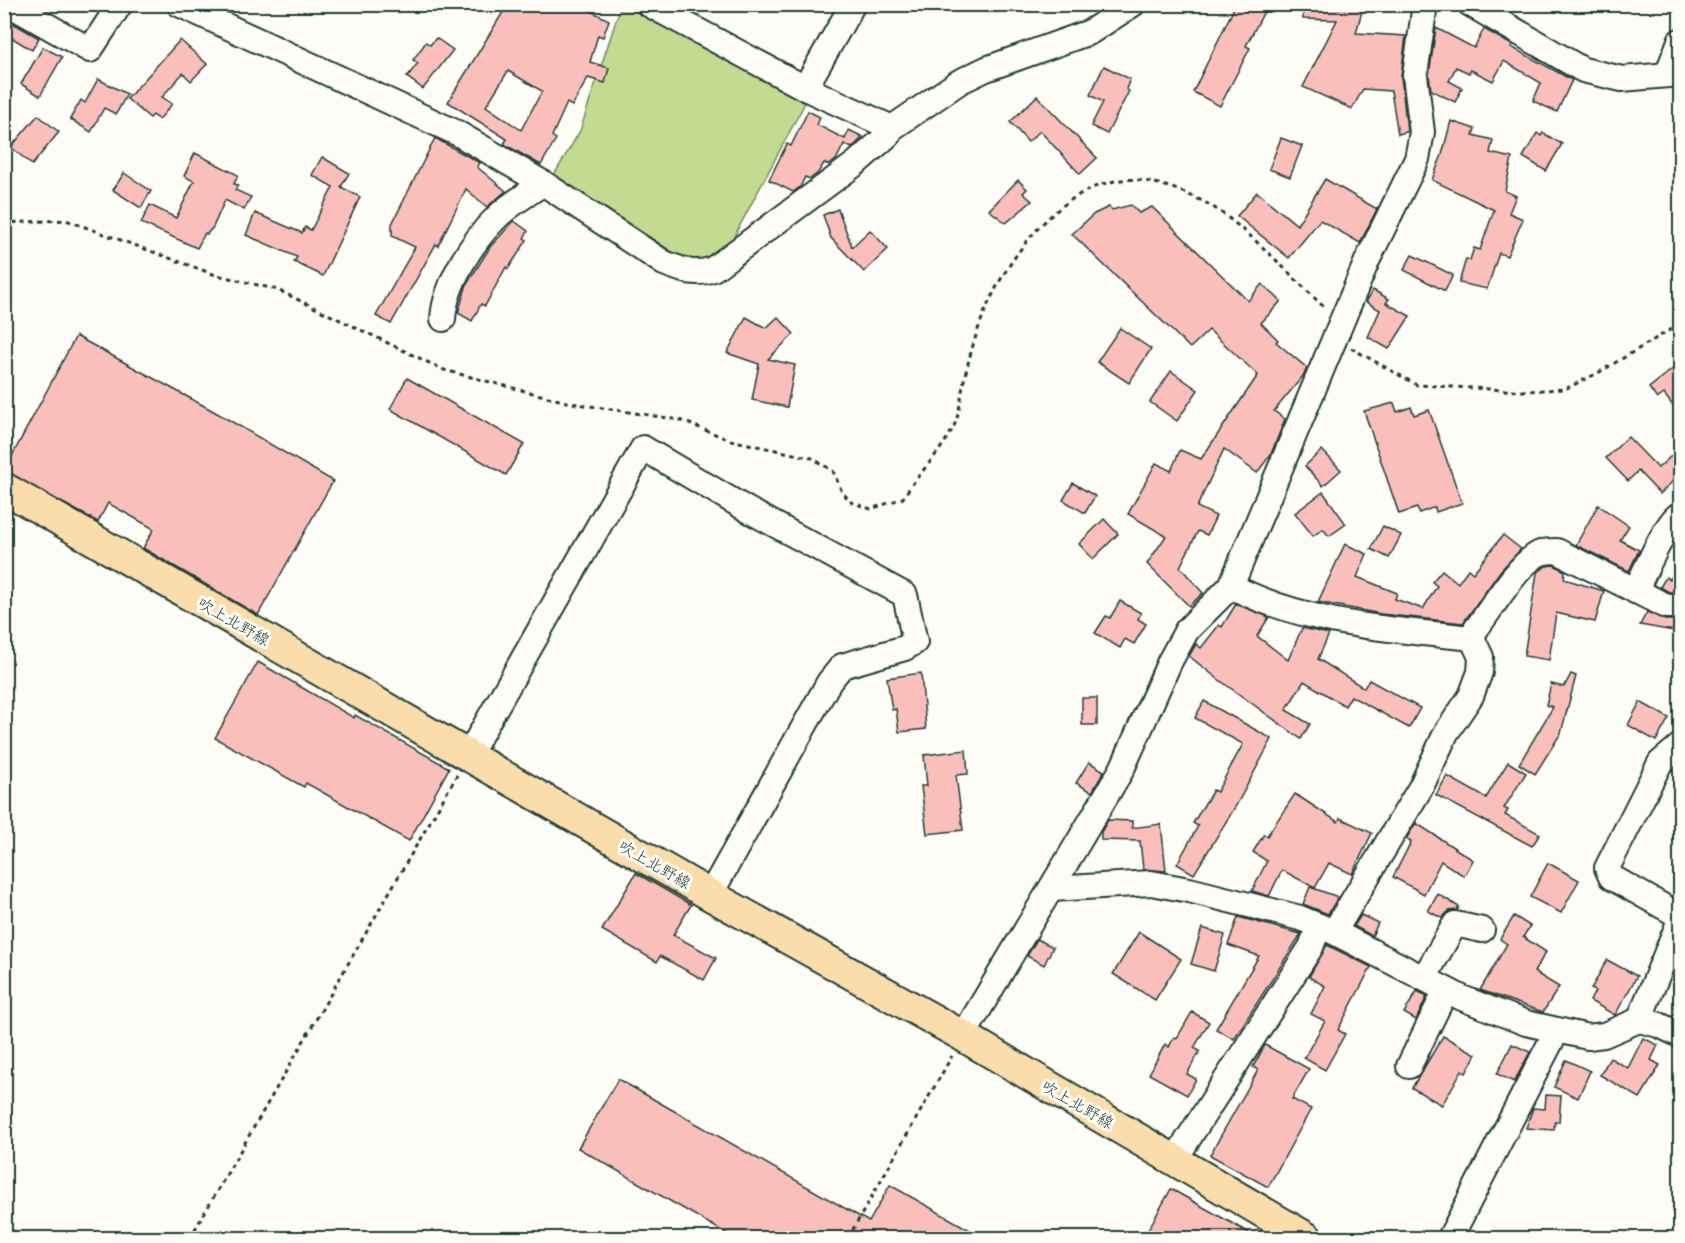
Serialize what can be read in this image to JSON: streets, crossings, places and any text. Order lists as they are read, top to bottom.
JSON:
{
  "streets": {
    "main road": ["吹上北野線"]
  }
}
